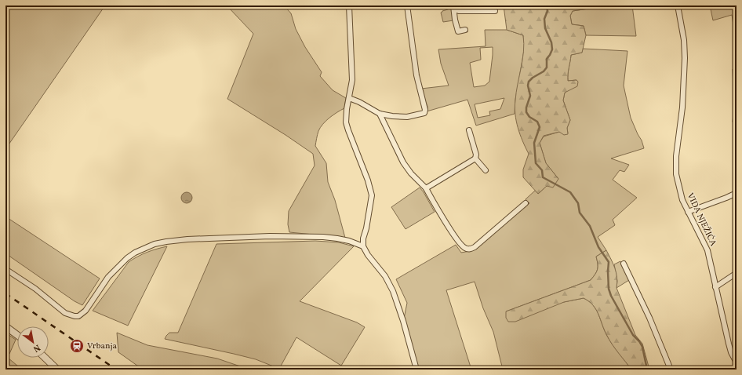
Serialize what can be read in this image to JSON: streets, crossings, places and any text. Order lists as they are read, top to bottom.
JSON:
{
  "streets": {
    "street": ["VIDA NJEŽIĆA"]
  },
  "places": {
    "station": ["Vrbanja"]
  },
  "north": "bottom right"
}
